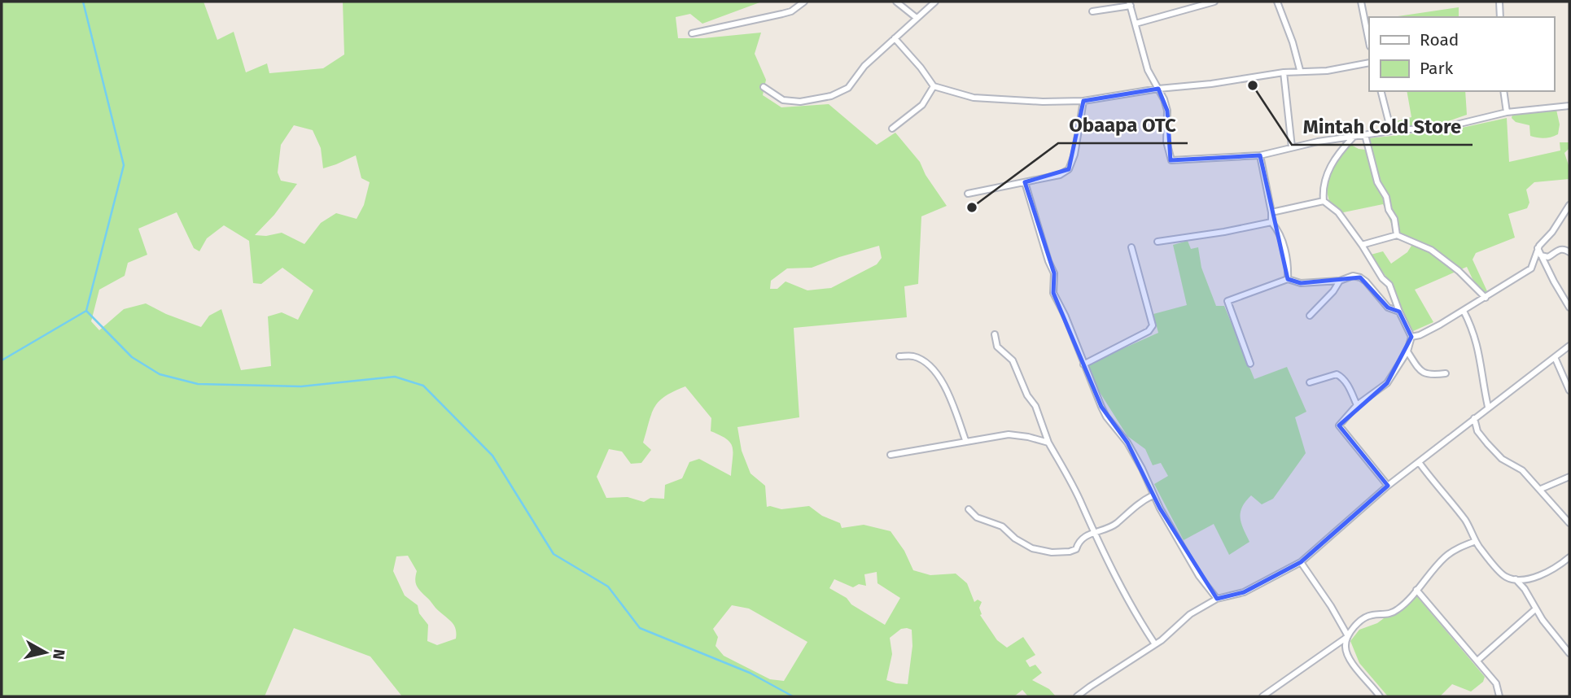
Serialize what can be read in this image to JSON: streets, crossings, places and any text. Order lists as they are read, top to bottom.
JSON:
{
  "places": ["Mintah Cold Store", "Obaapa OTC"],
  "legend": ["Road", "Park"],
  "north": "right"
}
